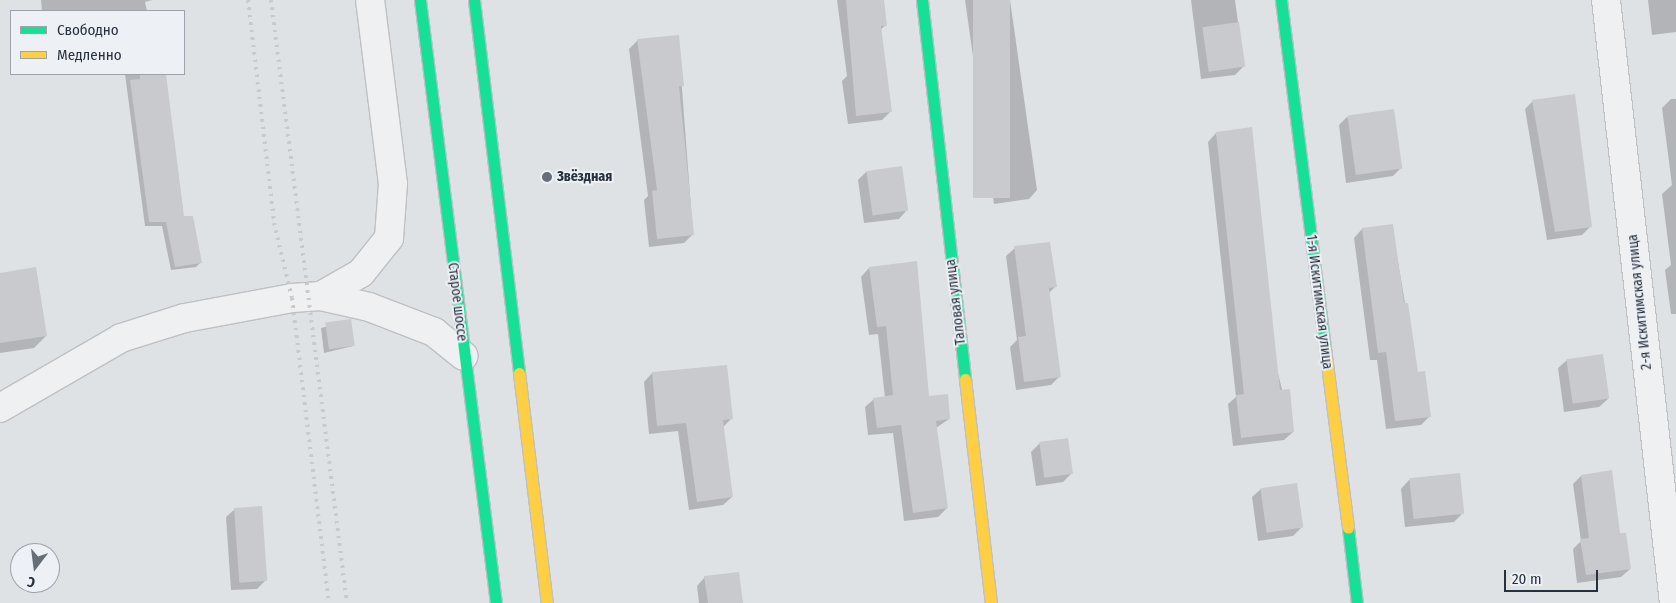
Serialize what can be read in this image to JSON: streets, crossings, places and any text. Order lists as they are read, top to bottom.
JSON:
{
  "streets": {
    "main road": ["Старое шоссе", "Таловая улица", "1-я Искитимская улица"],
    "street": ["2-я Искитимская улица"]
  },
  "places": ["Звёздная"],
  "legend": ["Свободно", "Медленно"],
  "scale_bar": "20 m",
  "north": "bottom"
}
